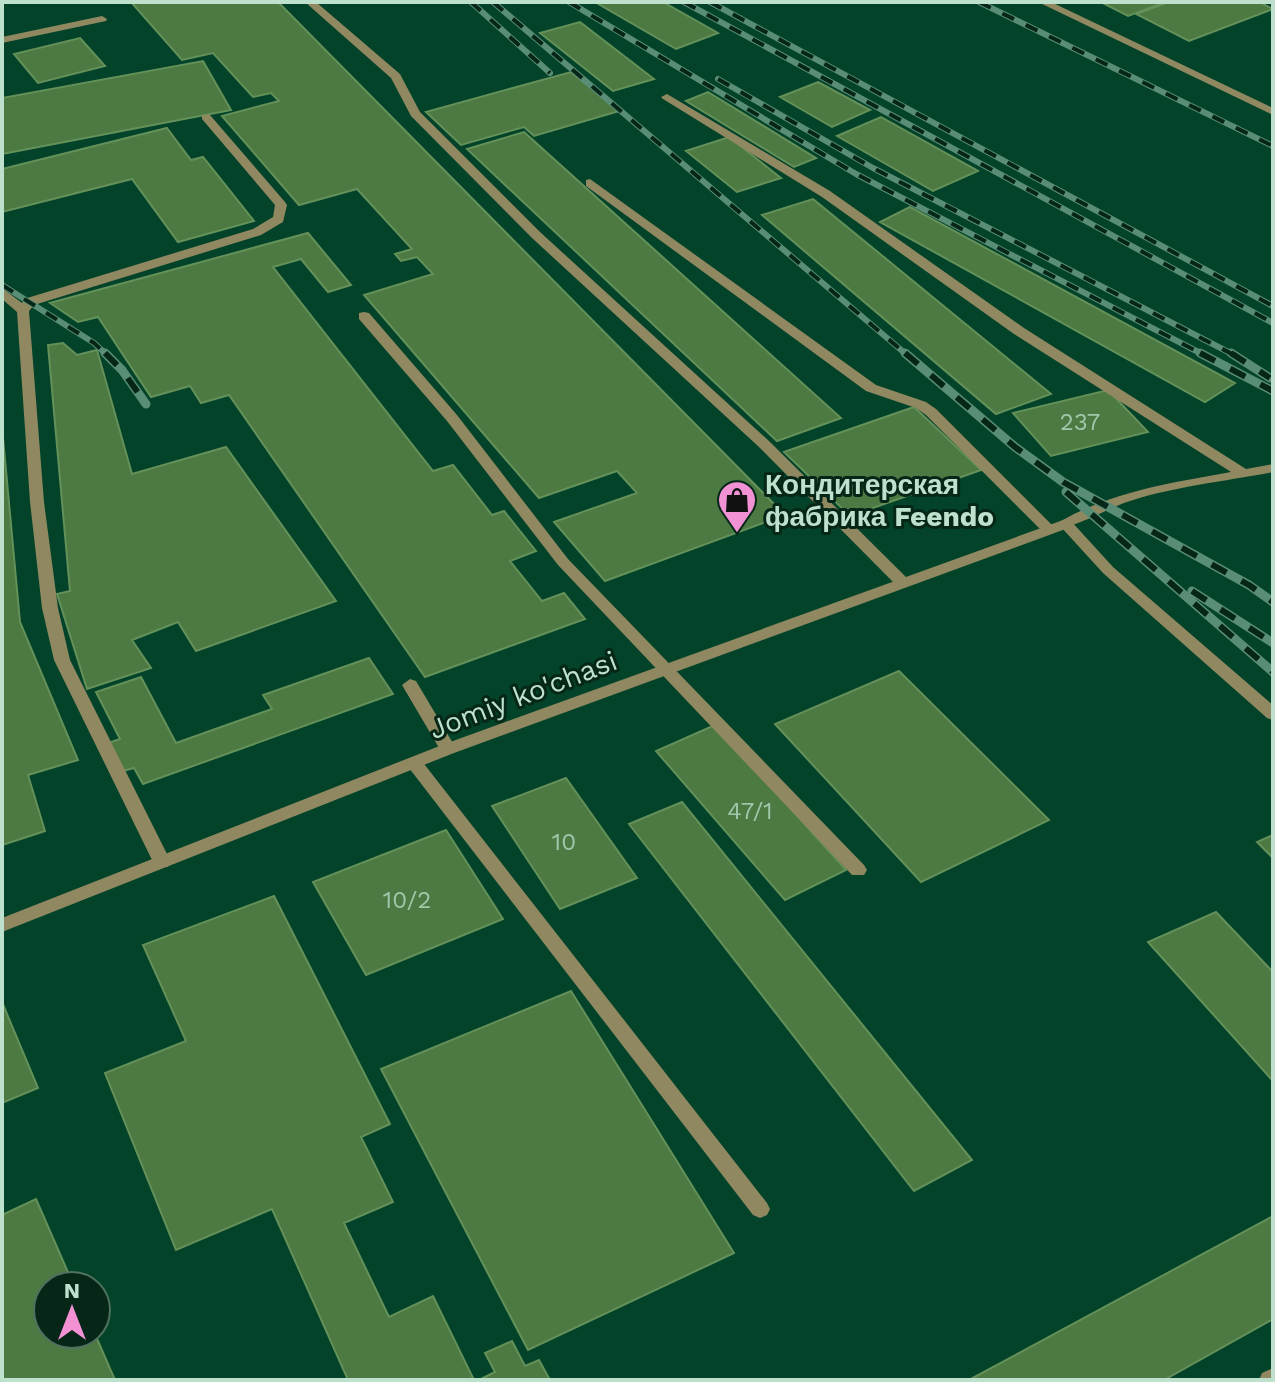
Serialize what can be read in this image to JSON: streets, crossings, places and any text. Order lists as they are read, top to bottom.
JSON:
{
  "streets": {
    "street": ["Jomiy ko'chasi"]
  },
  "places": {
    "shop": ["Кондитерская фабрика Feendo"]
  },
  "house_numbers": [
    "237",
    "47/1",
    "10",
    "10/2"
  ],
  "north": "top"
}
